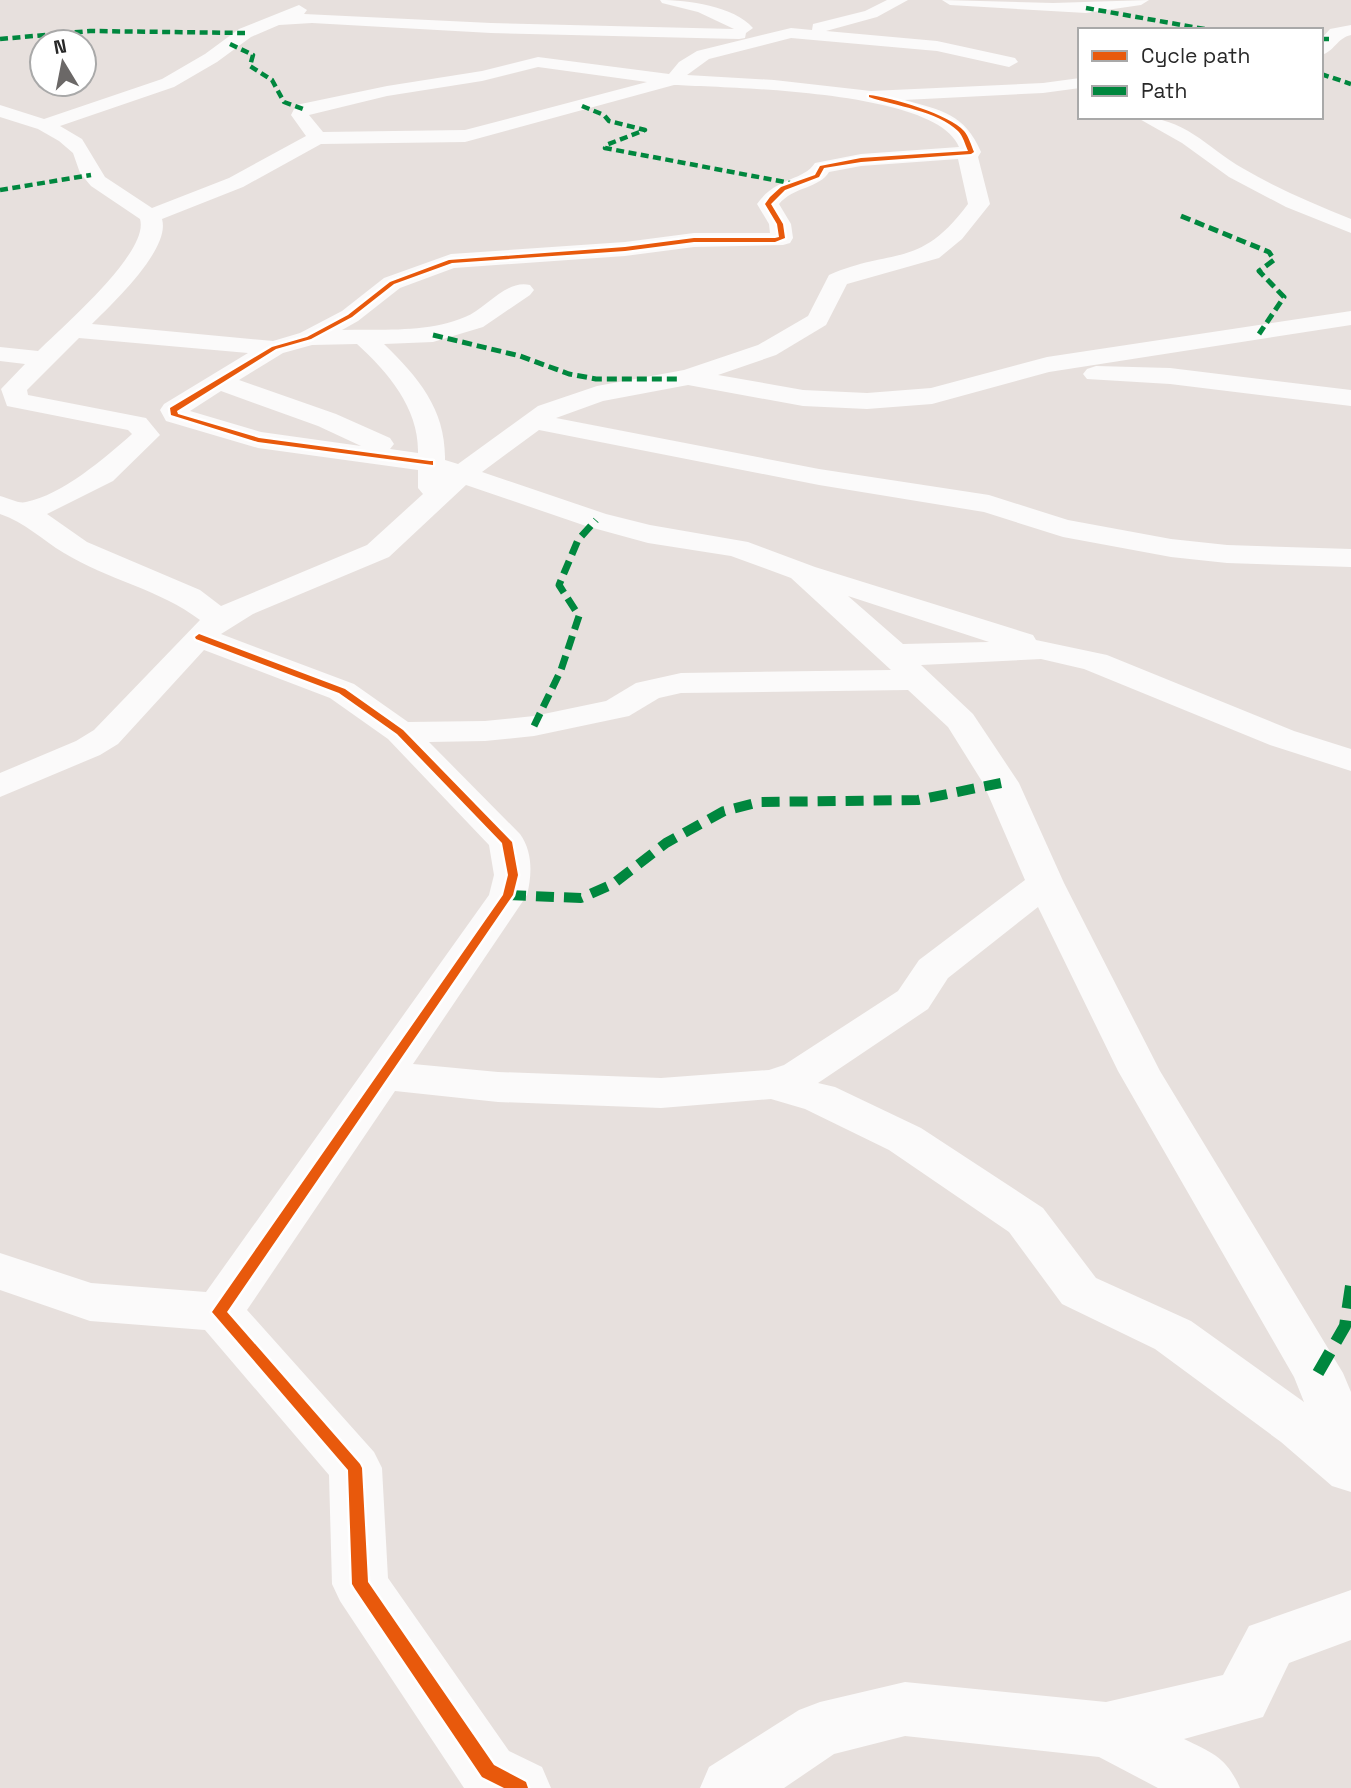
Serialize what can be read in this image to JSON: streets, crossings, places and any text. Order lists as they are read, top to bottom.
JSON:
{
  "legend": ["Cycle path", "Path"],
  "north": "top"
}
